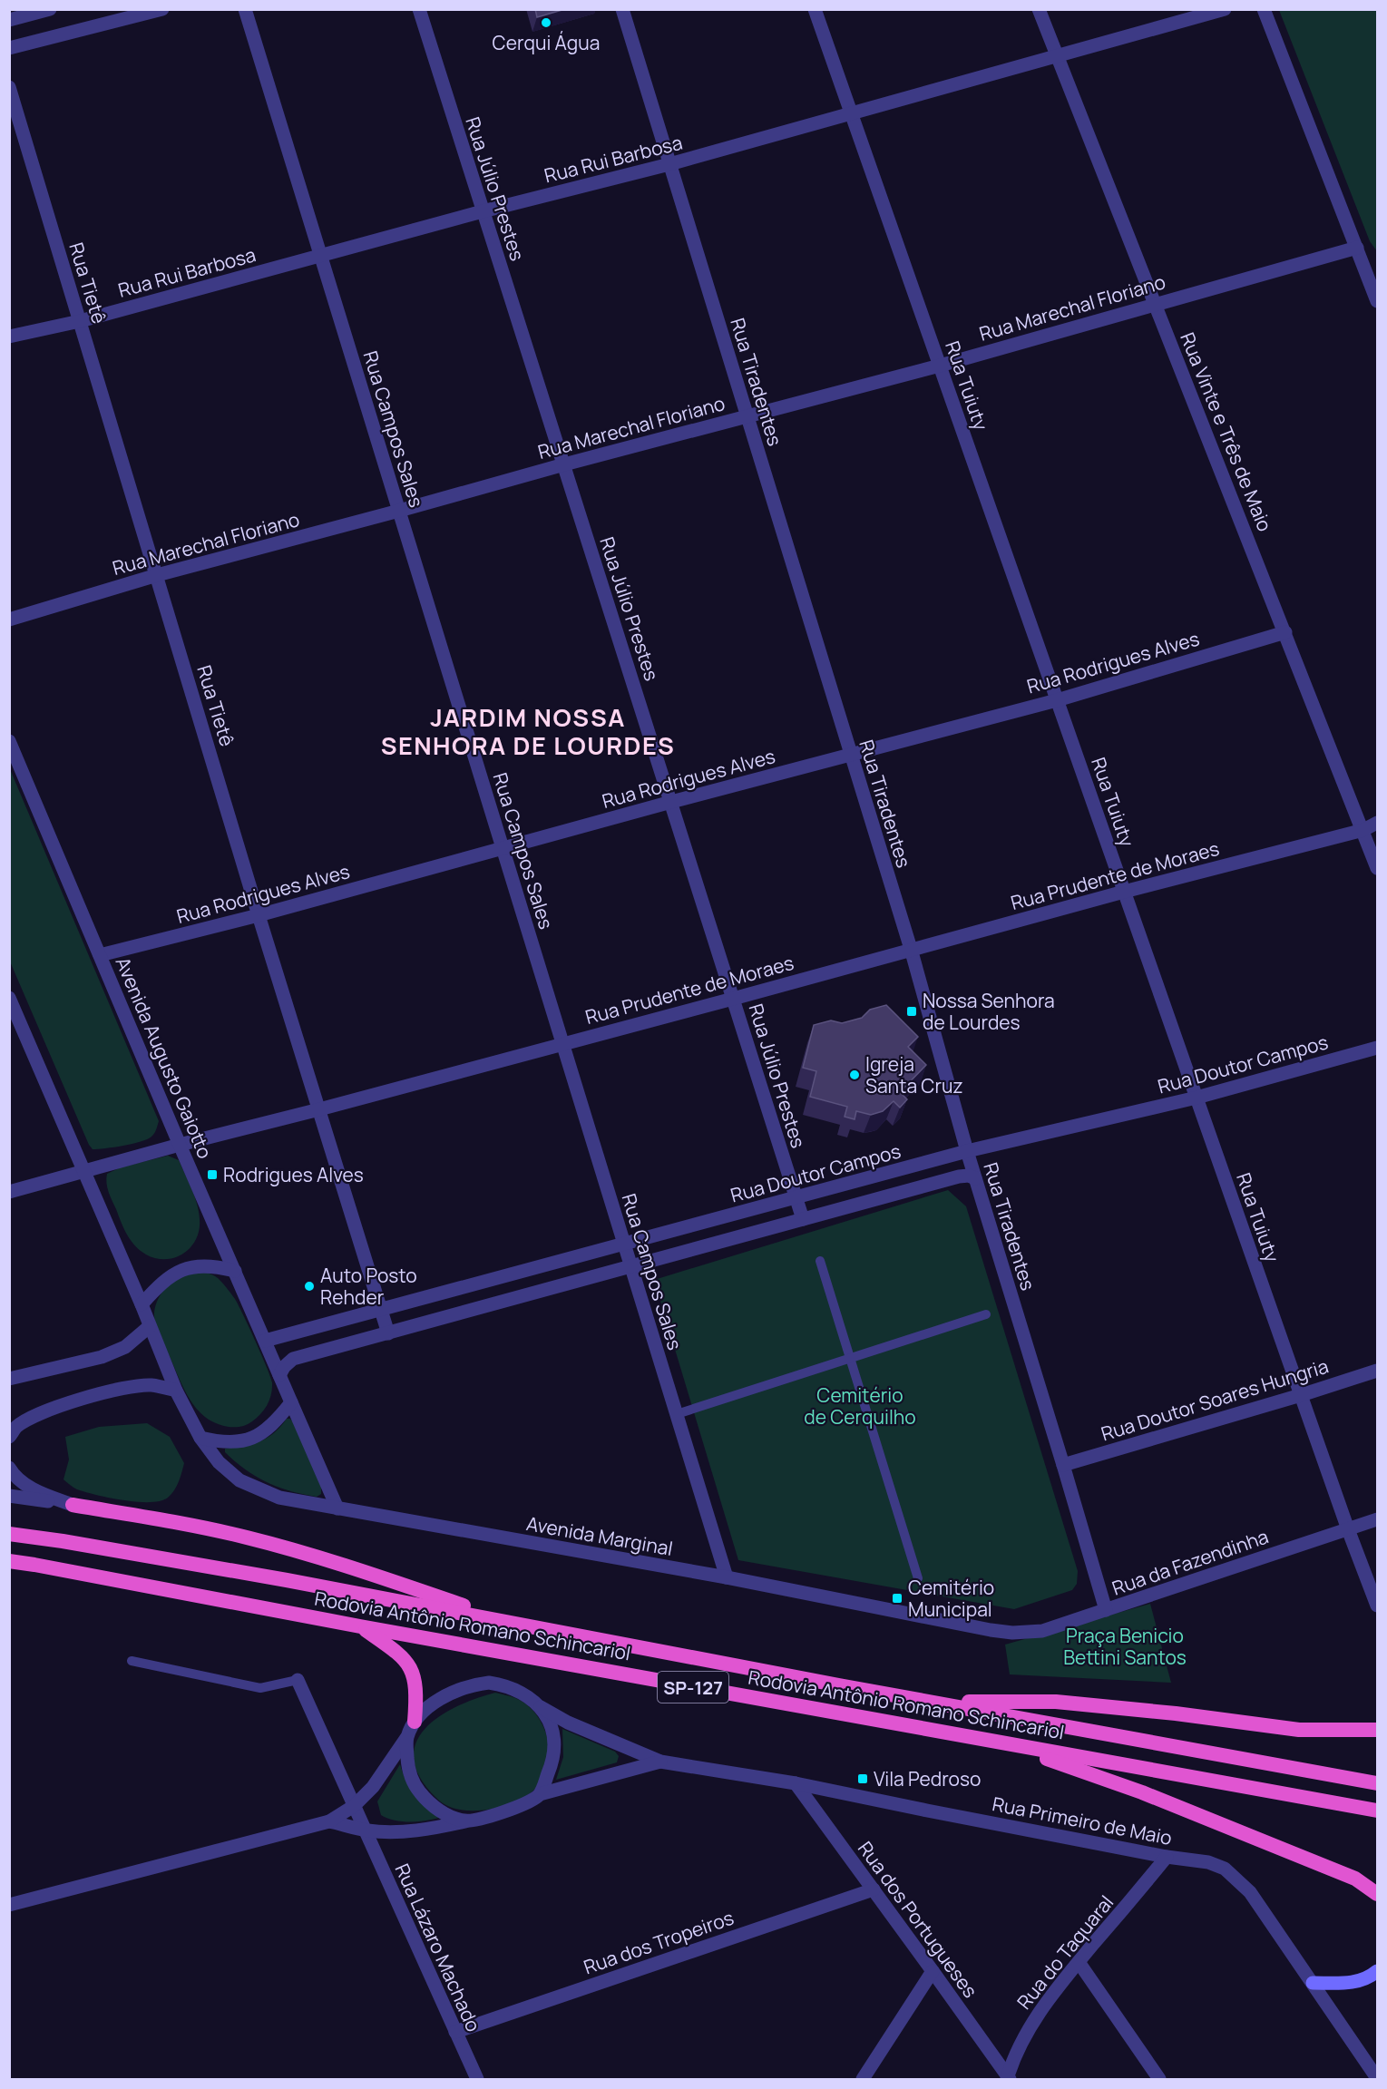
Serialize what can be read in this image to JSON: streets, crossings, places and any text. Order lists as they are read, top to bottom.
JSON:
{
  "streets": {
    "highway": ["Rodovia Antônio Romano Schincariol", "SP-127"],
    "street": [
      "Rua Rui Barbosa",
      "Rua Júlio Prestes",
      "Rua Tietê",
      "Rua Marechal Floriano",
      "Rua Tiradentes",
      "Rua Tuiuty",
      "Rua Campos Sales",
      "Rua Vinte e Três de Maio",
      "Rua Rodrigues Alves",
      "Rua Prudente de Moraes",
      "Avenida Augusto Gaiotto",
      "Rua Doutor Campos",
      "Rua Doutor Soares Hungria",
      "Avenida Marginal",
      "Rua da Fazendinha",
      "Rua Primeiro de Maio",
      "Rua dos Portugueses",
      "Rua dos Tropeiros",
      "Rua Lázaro Machado",
      "Rua do Taquaral"
    ]
  },
  "crossings": [
    ["Rua Rui Barbosa", "Rua Júlio Prestes"],
    ["Rua Rui Barbosa", "Rua Tietê"],
    ["Rua Rui Barbosa", "Rua Tiradentes"],
    ["Rua Rui Barbosa", "Rua Tuiuty"],
    ["Rua Rui Barbosa", "Rua Campos Sales"],
    ["Rua Rui Barbosa", "Rua Vinte e Três de Maio"],
    ["Rua Júlio Prestes", "Rua Marechal Floriano"],
    ["Rua Júlio Prestes", "Rua Rodrigues Alves"],
    ["Rua Júlio Prestes", "Rua Prudente de Moraes"],
    ["Rua Júlio Prestes", "Rua Doutor Campos"],
    ["Rua Tietê", "Rua Marechal Floriano"],
    ["Rua Tietê", "Rua Rodrigues Alves"],
    ["Rua Tietê", "Rua Prudente de Moraes"],
    ["Rua Tietê", "Rua Doutor Campos"],
    ["Rua Marechal Floriano", "Rua Tiradentes"],
    ["Rua Marechal Floriano", "Rua Tuiuty"],
    ["Rua Marechal Floriano", "Rua Campos Sales"],
    ["Rua Marechal Floriano", "Rua Vinte e Três de Maio"],
    ["Rua Tiradentes", "Rua Rodrigues Alves"],
    ["Rua Tiradentes", "Rua Prudente de Moraes"],
    ["Rua Tiradentes", "Rua Doutor Campos"],
    ["Rua Tiradentes", "Rua Doutor Soares Hungria"],
    ["Rua Tiradentes", "Rua da Fazendinha"],
    ["Rua Tuiuty", "Rua Rodrigues Alves"],
    ["Rua Tuiuty", "Rua Prudente de Moraes"],
    ["Rua Tuiuty", "Rua Doutor Campos"],
    ["Rua Tuiuty", "Rua Doutor Soares Hungria"],
    ["Rua Tuiuty", "Rua da Fazendinha"],
    ["Rua Campos Sales", "Rua Rodrigues Alves"],
    ["Rua Campos Sales", "Rua Prudente de Moraes"],
    ["Rua Campos Sales", "Rua Doutor Campos"],
    ["Rua Campos Sales", "Avenida Marginal"],
    ["Rua Vinte e Três de Maio", "Rua Rodrigues Alves"],
    ["Rua Vinte e Três de Maio", "Rua Prudente de Moraes"],
    ["Rua Rodrigues Alves", "Avenida Augusto Gaiotto"],
    ["Rua Prudente de Moraes", "Avenida Augusto Gaiotto"],
    ["Avenida Augusto Gaiotto", "Rua Doutor Campos"],
    ["Avenida Augusto Gaiotto", "Avenida Marginal"],
    ["Avenida Marginal", "Rua da Fazendinha"],
    ["Rua Primeiro de Maio", "Rua dos Portugueses"],
    ["Rua Primeiro de Maio", "Rua do Taquaral"],
    ["Rua dos Portugueses", "Rua dos Tropeiros"],
    ["Rua dos Portugueses", "Rua do Taquaral"],
    ["Rua dos Tropeiros", "Rua Lázaro Machado"]
  ],
  "districts": ["JARDIM NOSSA SENHORA DE LOURDES"],
  "parks": ["Cemitério de Cerquilho", "Praça Benicio Bettini Santos"],
  "places": {
    "other": ["Cerqui Água", "Igreja Santa Cruz", "Auto Posto Rehder"],
    "transit": [
      "Nossa Senhora de Lourdes",
      "Rodrigues Alves",
      "Cemitério Municipal",
      "Vila Pedroso"
    ]
  }
}
